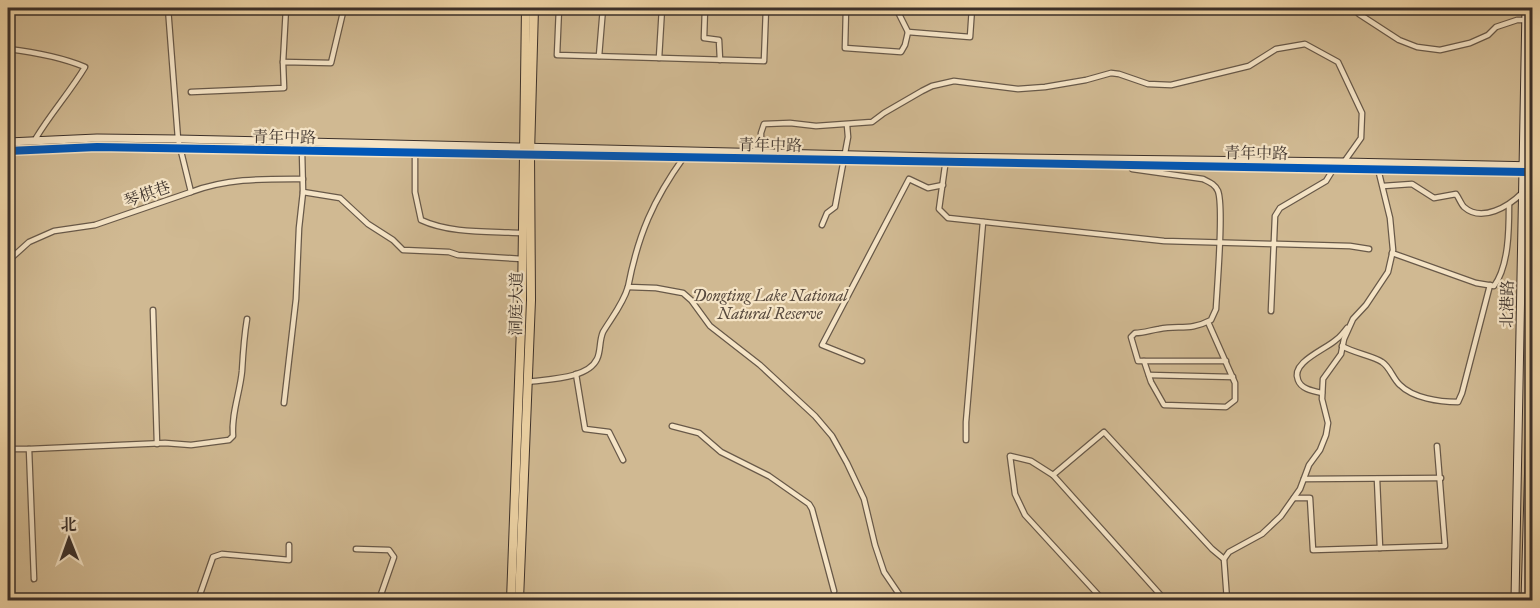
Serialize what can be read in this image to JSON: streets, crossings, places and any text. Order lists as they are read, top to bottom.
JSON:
{
  "streets": {
    "main road": ["青年中路", "洞庭大道", "北港路"],
    "street": ["琴棋巷"]
  },
  "crossings": [
    ["青年中路", "琴棋巷"],
    ["青年中路", "洞庭大道"],
    ["青年中路", "北港路"]
  ],
  "parks": ["Dongting Lake National Natural Reserve"],
  "north": "top"
}
